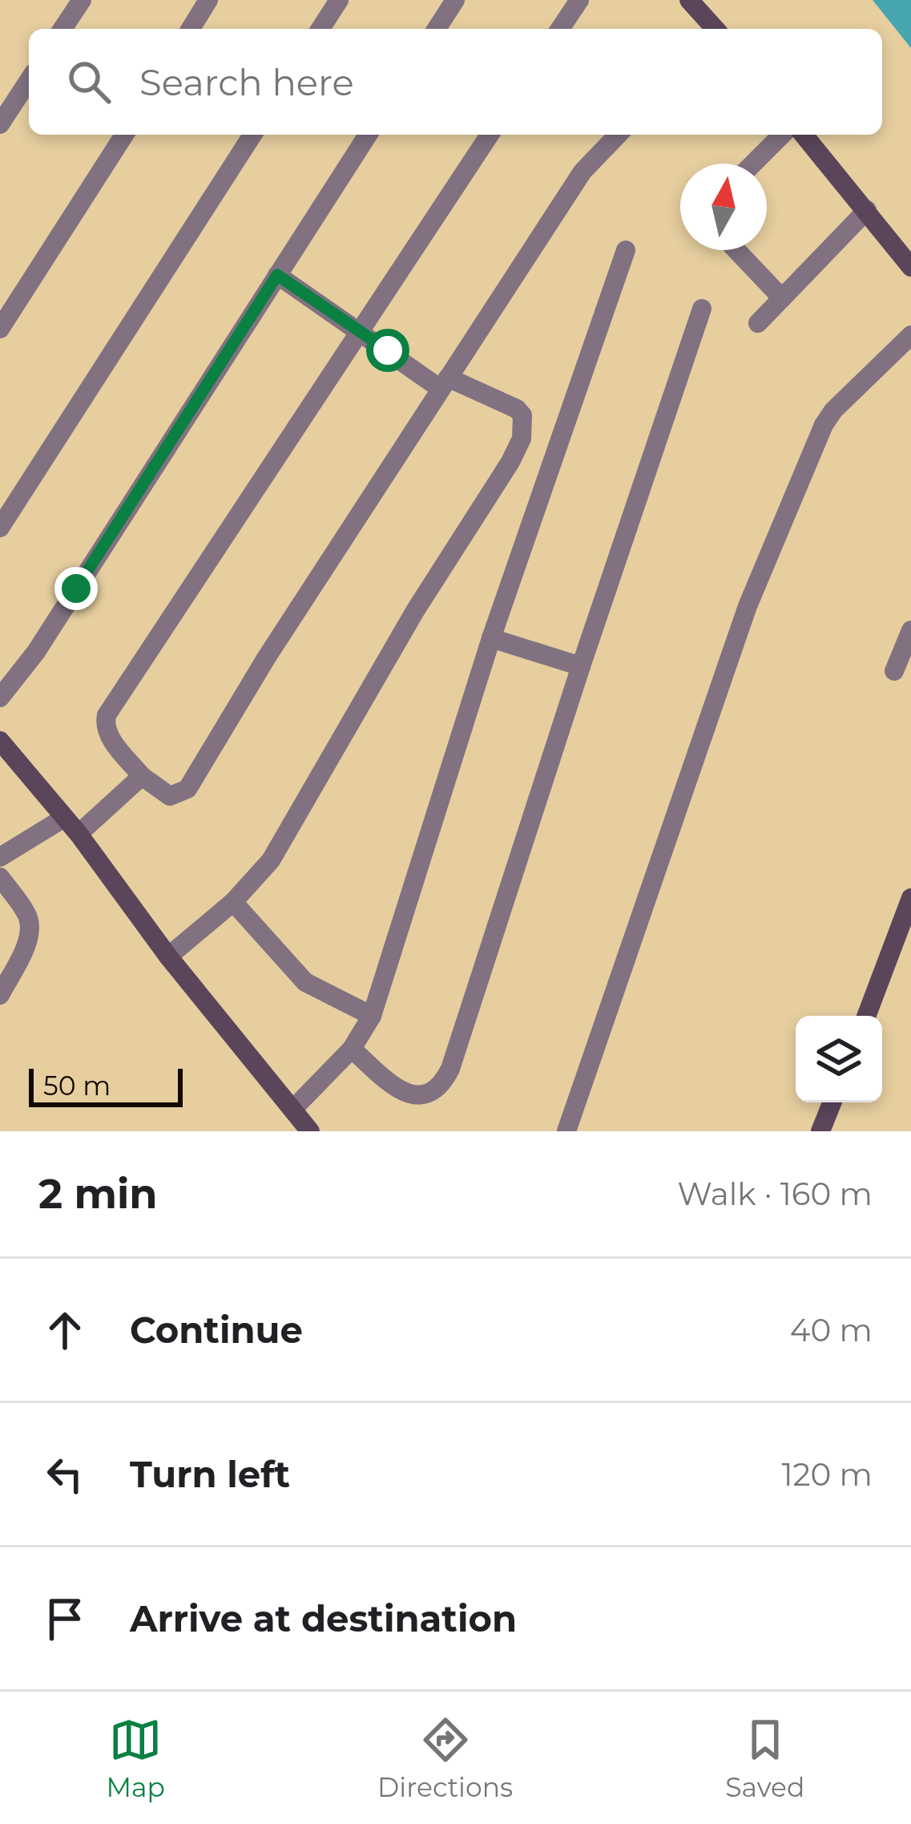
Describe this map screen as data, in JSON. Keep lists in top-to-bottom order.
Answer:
{
  "scale_bar": "50 m",
  "north": "top",
  "page": {
    "search": "Search here",
    "scale": "50 m",
    "heading": ["2 min", "Walk · 160 m"],
    "list": [
      ["Continue", "40 m"],
      ["Turn left", "120 m"],
      "Arrive at destination"
    ],
    "nav": ["Map", "Directions", "Saved"]
  }
}
